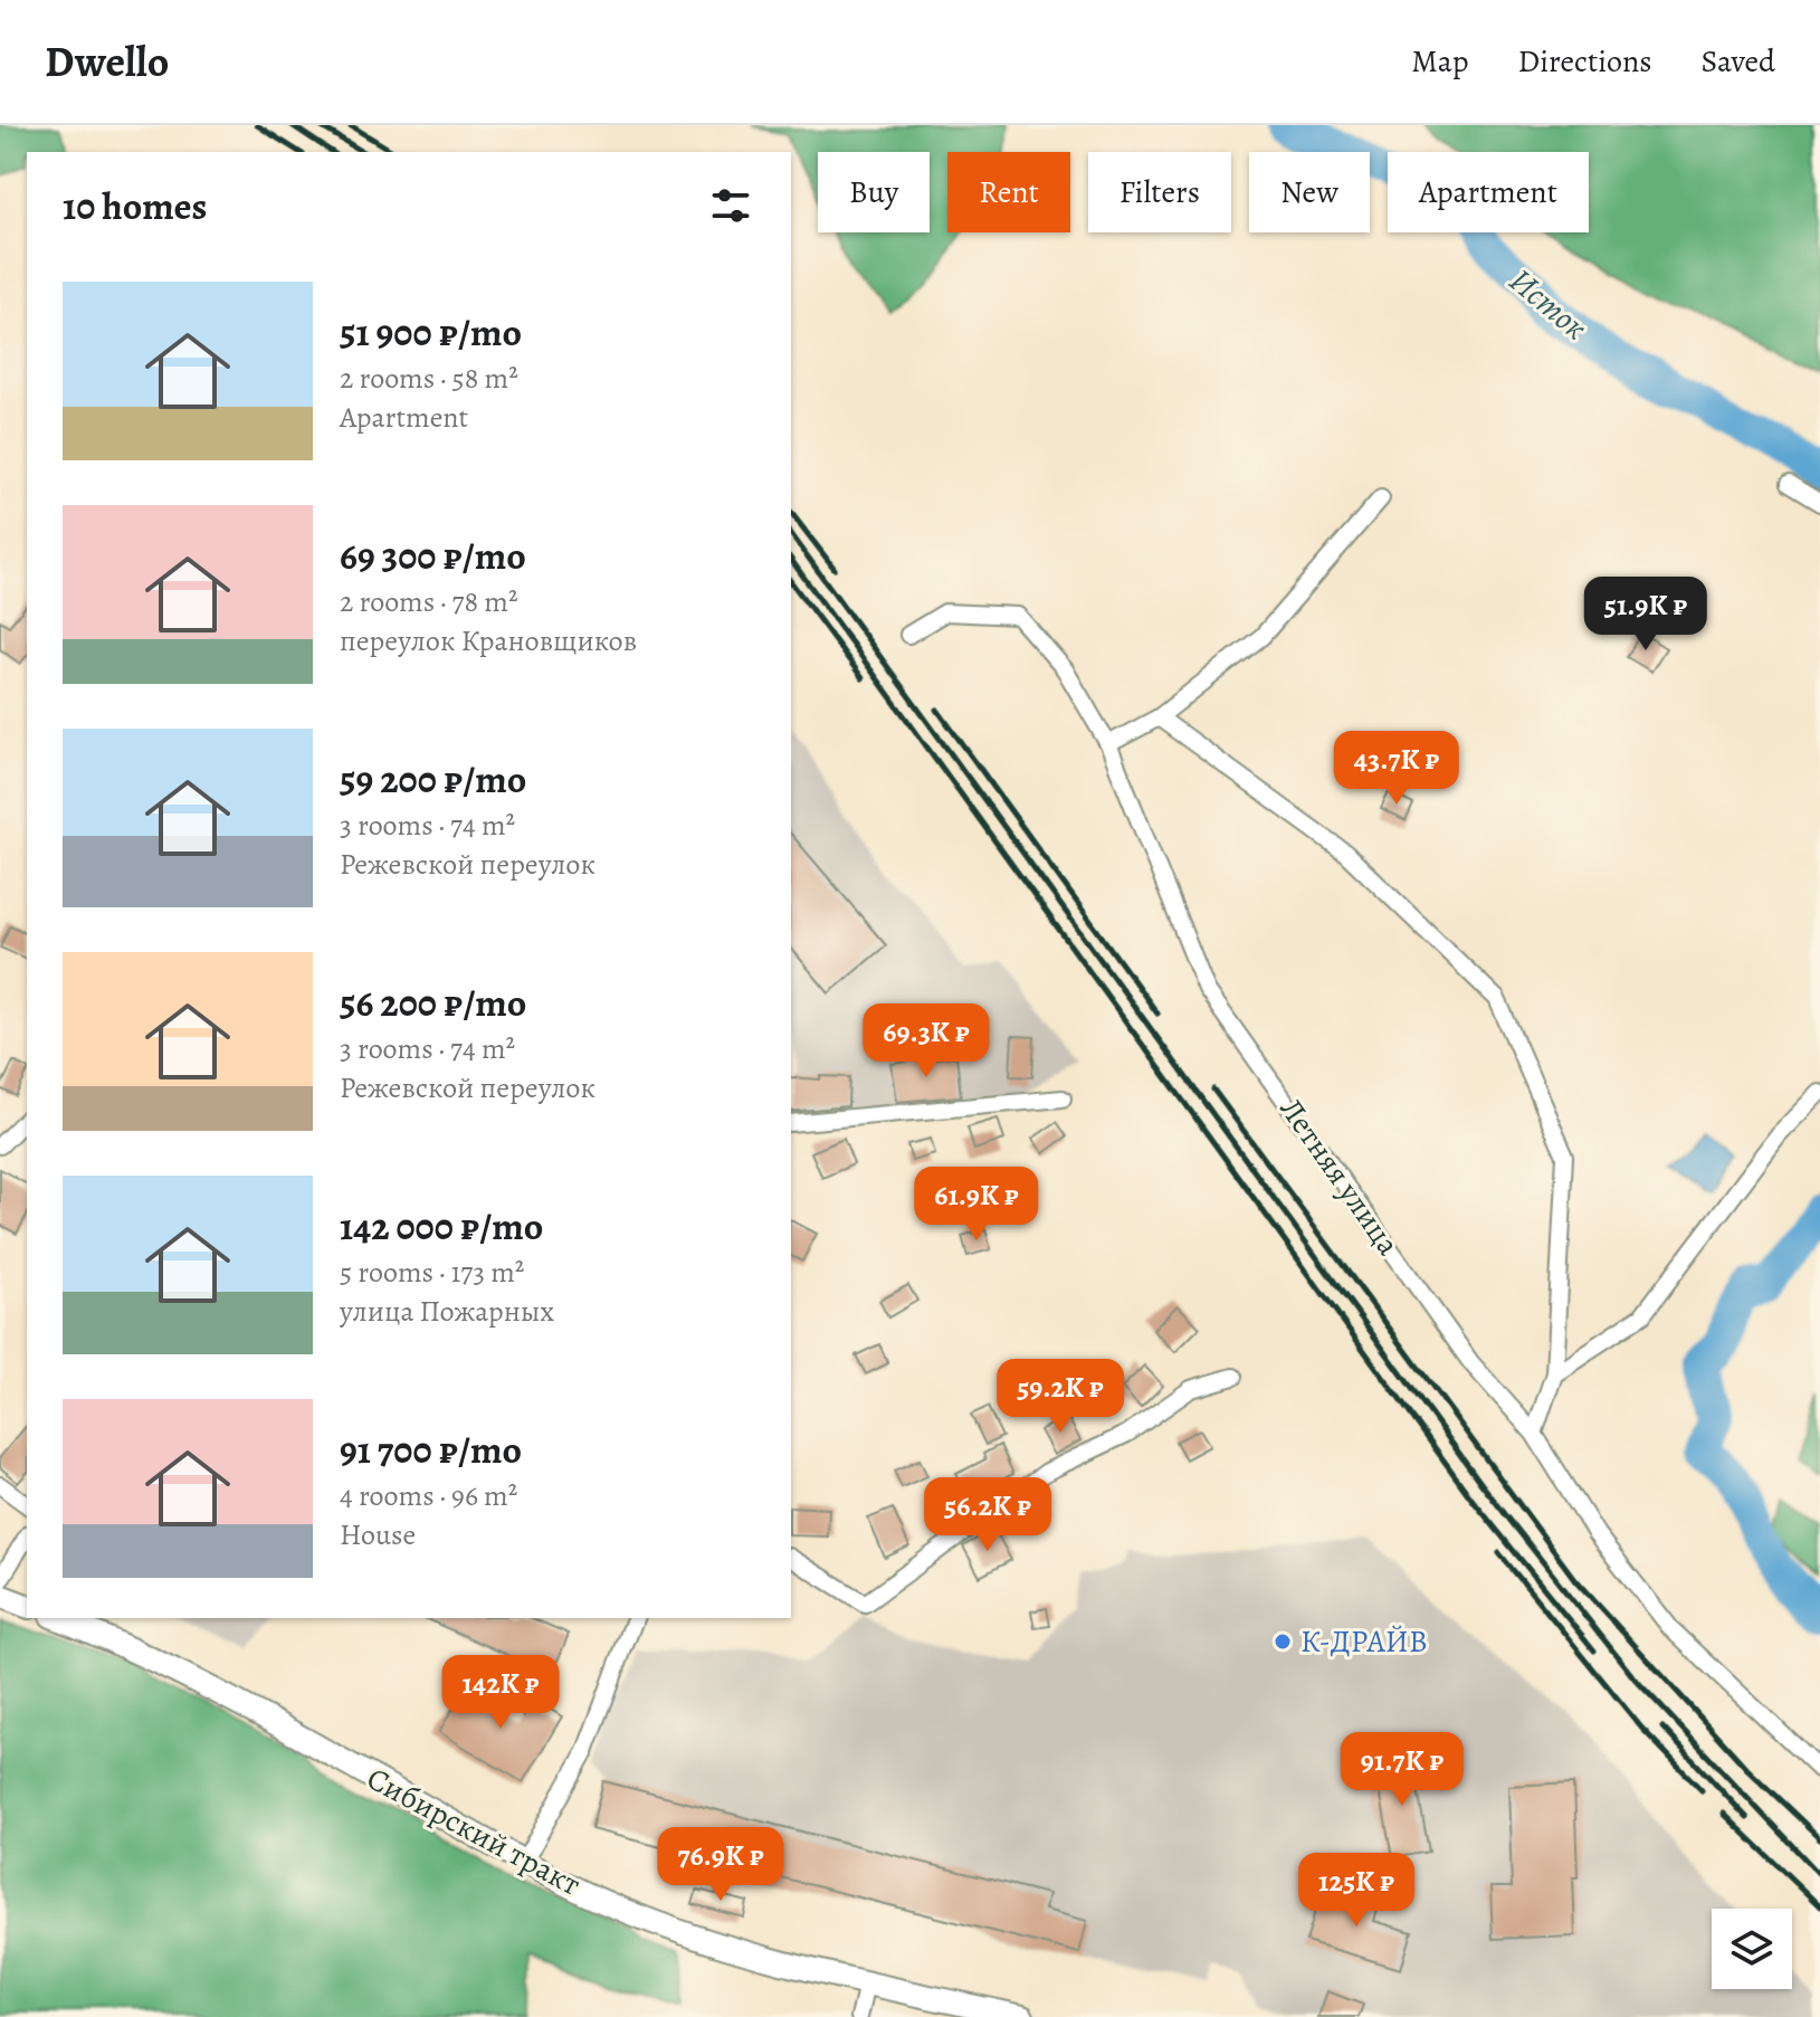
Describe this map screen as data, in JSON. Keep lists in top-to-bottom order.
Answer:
{
  "streets": {
    "main road": ["Сибирский тракт"],
    "street": ["Летняя улица"]
  },
  "water": ["Исток"],
  "places": ["К-ДРАЙВ"],
  "page": {
    "header": "Dwello",
    "nav": ["Map", "Directions", "Saved"],
    "chip": [
      "Buy",
      "Rent",
      "Filters",
      "New",
      "Apartment"
    ],
    "heading": "10 homes",
    "list": [
      {
        "name": "51 900 ₽/mo",
        "note": "2 rooms · 58 m² · Apartment"
      },
      {
        "name": "69 300 ₽/mo",
        "note": "2 rooms · 78 m² · переулок Крановщиков"
      },
      {
        "name": "59 200 ₽/mo",
        "note": "3 rooms · 74 m² · Режевской переулок"
      },
      {
        "name": "56 200 ₽/mo",
        "note": "3 rooms · 74 m² · Режевской переулок"
      },
      {
        "name": "142 000 ₽/mo",
        "note": "5 rooms · 173 m² · улица Пожарных"
      },
      {
        "name": "91 700 ₽/mo",
        "note": "4 rooms · 96 m² · House"
      }
    ],
    "price": [
      "51.9K ₽",
      "43.7K ₽",
      "69.3K ₽",
      "61.9K ₽",
      "59.2K ₽",
      "56.2K ₽",
      "142K ₽",
      "91.7K ₽",
      "76.9K ₽",
      "125K ₽"
    ]
  }
}
